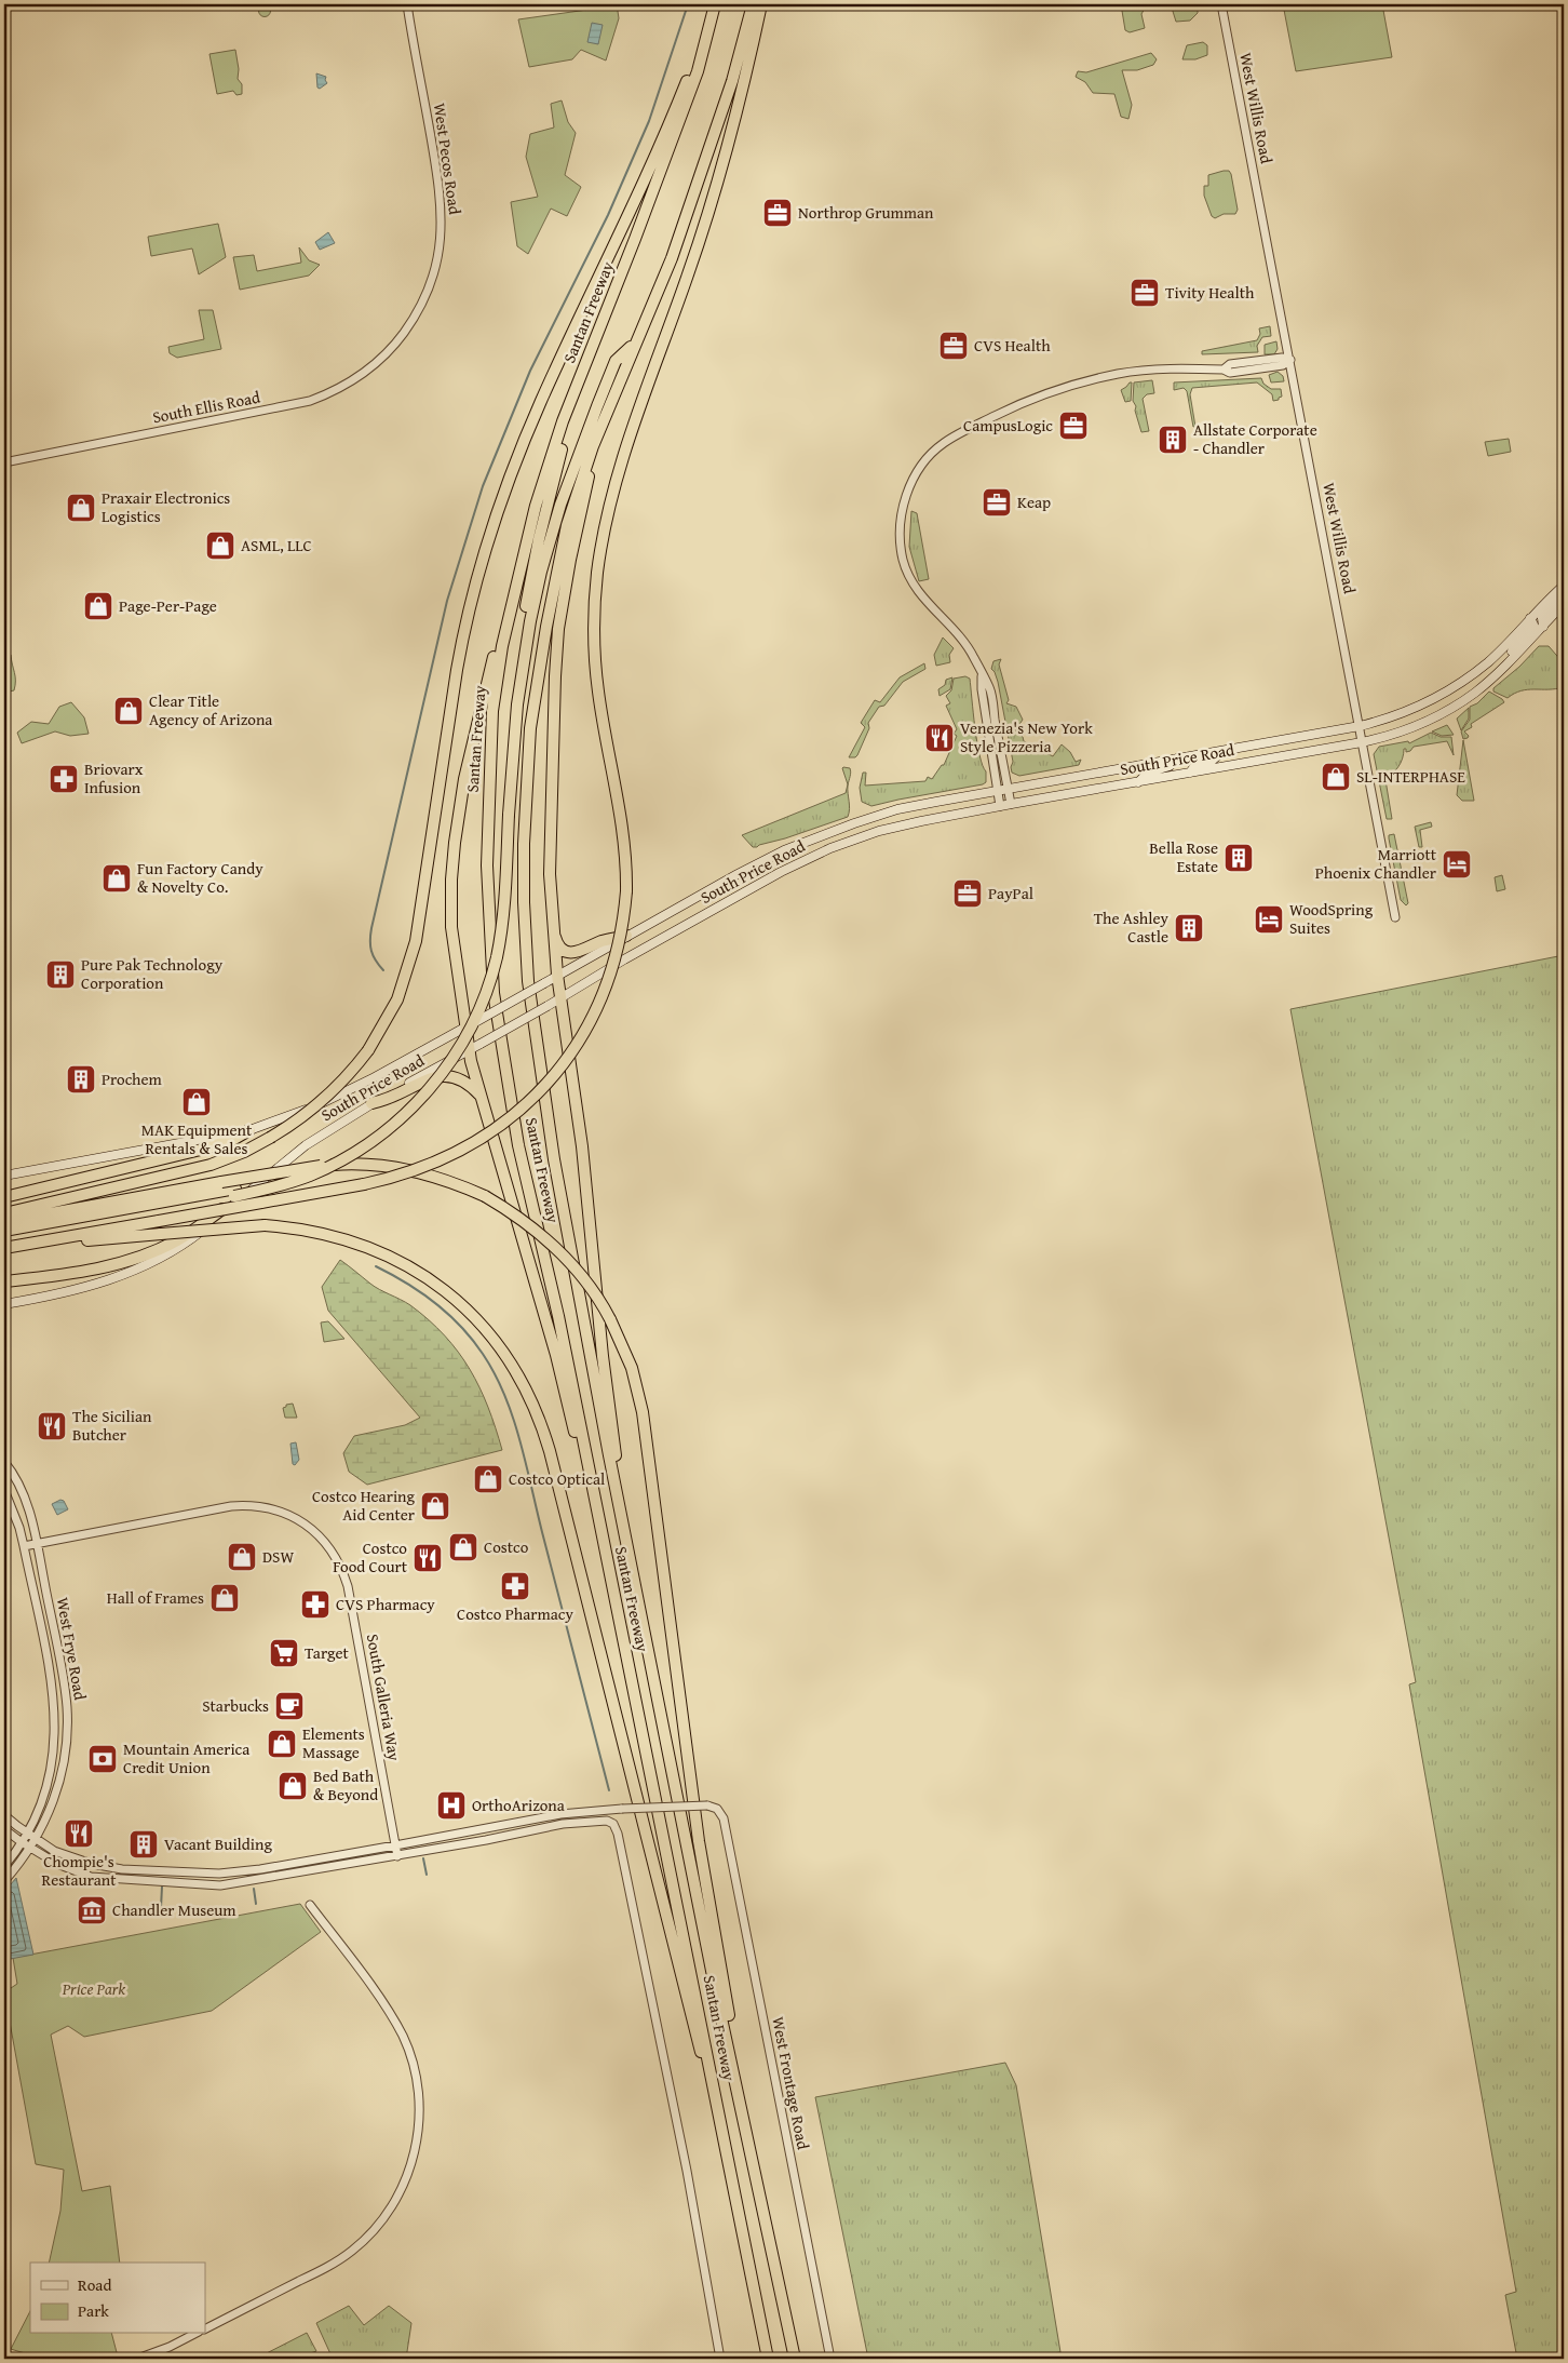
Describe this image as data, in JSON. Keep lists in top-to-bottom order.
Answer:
{
  "streets": {
    "highway": ["Santan Freeway"],
    "main road": ["South Price Road"],
    "street": [
      "West Willis Road",
      "West Pecos Road",
      "South Ellis Road",
      "West Frye Road",
      "South Galleria Way",
      "West Frontage Road"
    ]
  },
  "crossings": [
    ["West Willis Road", "South Price Road"],
    ["West Pecos Road", "South Ellis Road"],
    ["West Frye Road", "South Galleria Way"]
  ],
  "parks": ["Price Park"],
  "places": {
    "office": [
      "Northrop Grumman",
      "Tivity Health",
      "CVS Health",
      "CampusLogic",
      "Keap",
      "PayPal"
    ],
    "building": [
      "Allstate Corporate - Chandler",
      "Bella Rose Estate",
      "The Ashley Castle",
      "Pure Pak Technology Corporation",
      "Prochem",
      "Vacant Building"
    ],
    "shop": [
      "Praxair Electronics Logistics",
      "ASML, LLC",
      "Page-Per-Page",
      "Clear Title Agency of Arizona",
      "SL-INTERPHASE",
      "Fun Factory Candy & Novelty Co.",
      "MAK Equipment Rentals & Sales",
      "Costco Optical",
      "Costco Hearing Aid Center",
      "Costco",
      "DSW",
      "Hall of Frames",
      "Elements Massage",
      "Bed Bath & Beyond"
    ],
    "restaurant": [
      "Venezia's New York Style Pizzeria",
      "The Sicilian Butcher",
      "Costco Food Court",
      "Chompie's Restaurant"
    ],
    "pharmacy": ["Briovarx Infusion", "Costco Pharmacy", "CVS Pharmacy"],
    "hotel": ["Marriott Phoenix Chandler", "WoodSpring Suites"],
    "supermarket": ["Target"],
    "cafe": ["Starbucks"],
    "bank": ["Mountain America Credit Union"],
    "hospital": ["OrthoArizona"],
    "museum": ["Chandler Museum"]
  },
  "legend": ["Road", "Park"]
}
